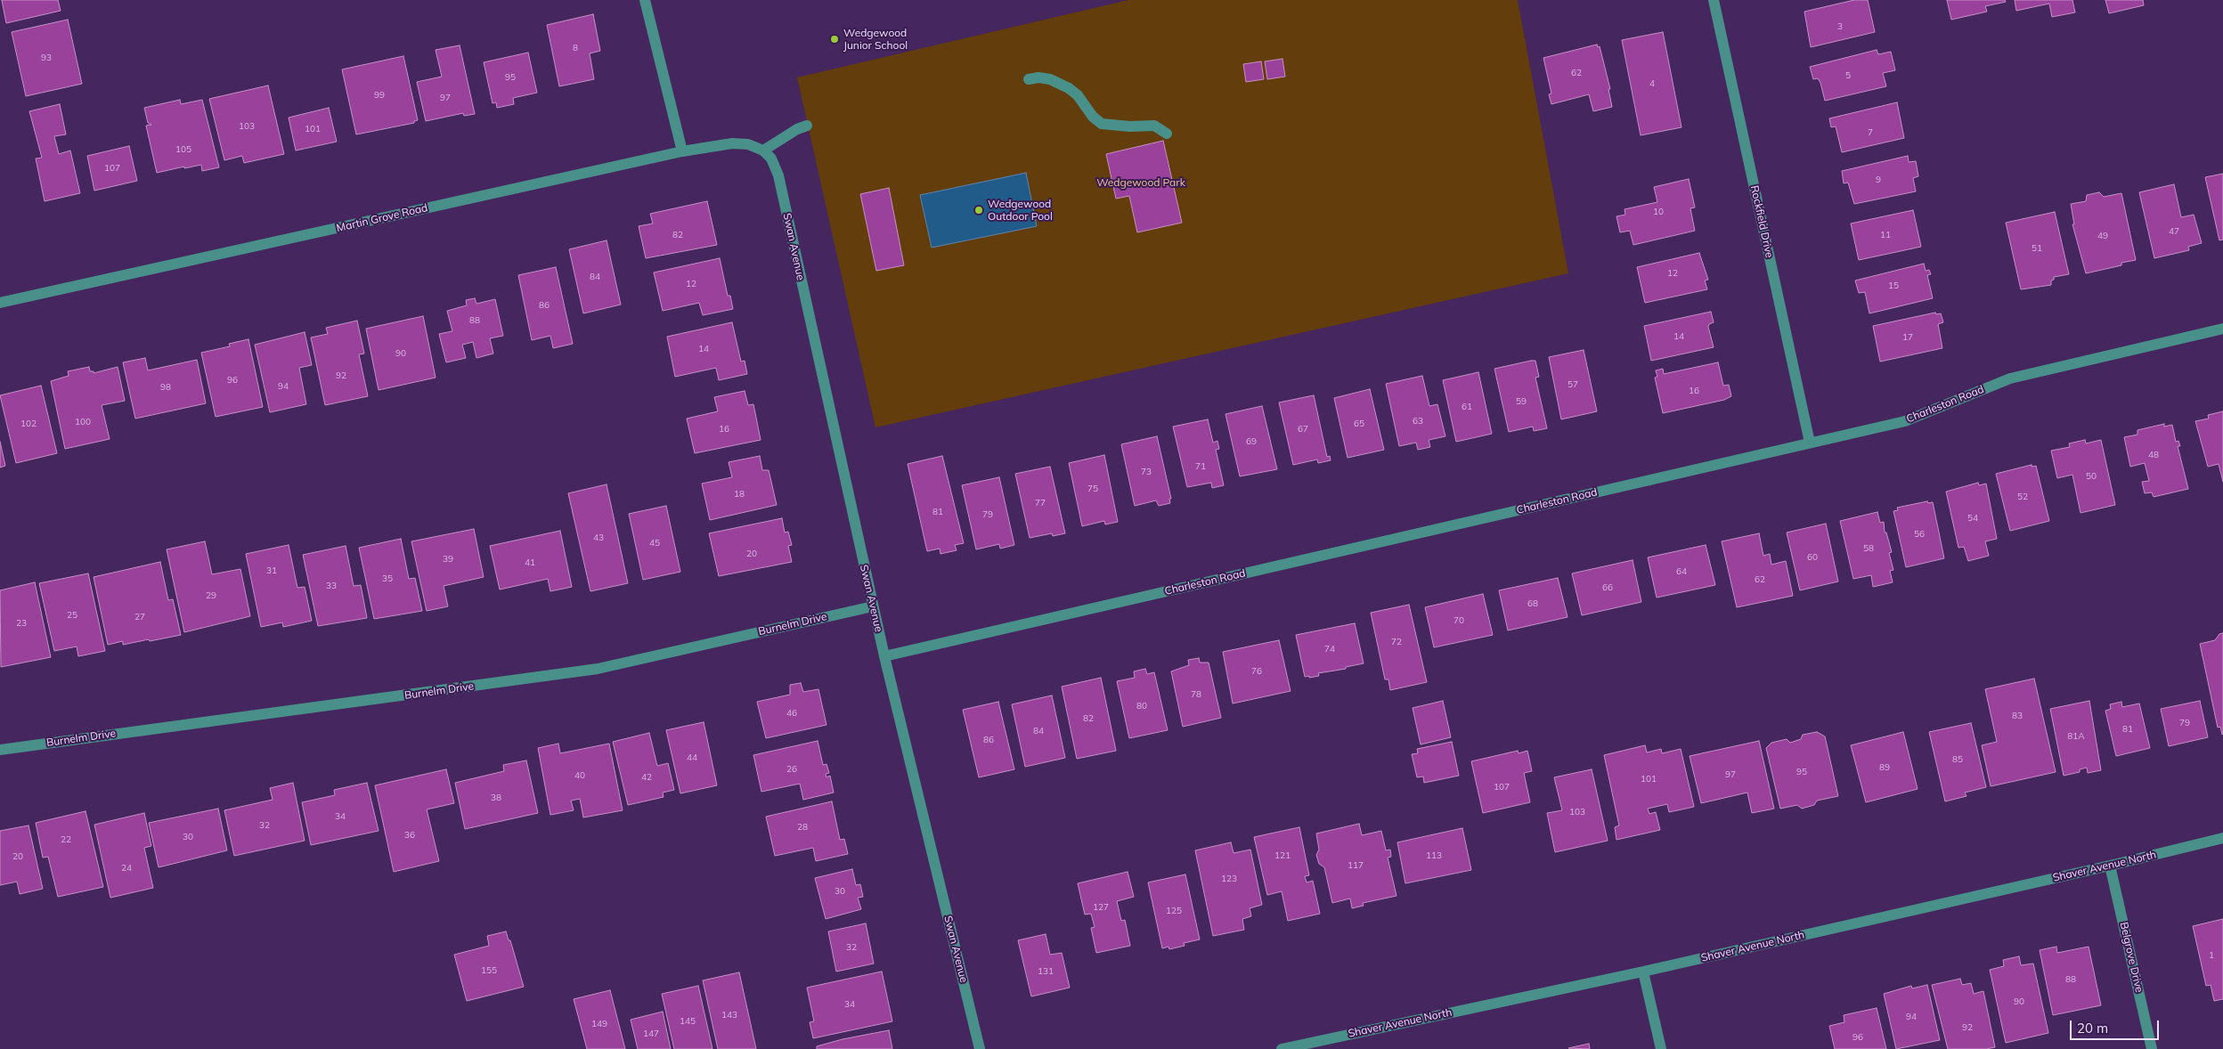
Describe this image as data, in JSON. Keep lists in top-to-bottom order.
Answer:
{
  "streets": {
    "street": [
      "Martin Grove Road",
      "Rockfield Drive",
      "Swan Avenue",
      "Charleston Road",
      "Burnelm Drive",
      "Shaver Avenue North",
      "Belgrove Drive"
    ]
  },
  "crossings": [
    ["Martin Grove Road", "Swan Avenue"],
    ["Rockfield Drive", "Charleston Road"],
    ["Swan Avenue", "Charleston Road"],
    ["Swan Avenue", "Burnelm Drive"],
    ["Shaver Avenue North", "Belgrove Drive"]
  ],
  "parks": ["Wedgewood Park"],
  "places": ["Wedgewood Junior School", "Wedgewood Outdoor Pool"],
  "house_numbers": [
    "3",
    "8",
    "93",
    "62",
    "5",
    "95",
    "4",
    "99",
    "97",
    "103",
    "101",
    "7",
    "105",
    "107",
    "9",
    "10",
    "47",
    "82",
    "11",
    "49",
    "51",
    "12",
    "84",
    "12",
    "15",
    "86",
    "88",
    "14",
    "17",
    "14",
    "90",
    "92",
    "96",
    "57",
    "94",
    "98",
    "16",
    "59",
    "61",
    "63",
    "100",
    "102",
    "65",
    "16",
    "67",
    "69",
    "48",
    "71",
    "73",
    "50",
    "75",
    "18",
    "52",
    "77",
    "81",
    "79",
    "54",
    "56",
    "43",
    "45",
    "58",
    "20",
    "60",
    "39",
    "41",
    "31",
    "64",
    "35",
    "62",
    "33",
    "66",
    "29",
    "68",
    "25",
    "27",
    "70",
    "23",
    "72",
    "74",
    "76",
    "78",
    "80",
    "46",
    "83",
    "82",
    "79",
    "81",
    "84",
    "81A",
    "86",
    "44",
    "85",
    "89",
    "26",
    "95",
    "97",
    "40",
    "42",
    "101",
    "107",
    "38",
    "103",
    "34",
    "32",
    "28",
    "36",
    "30",
    "22",
    "121",
    "113",
    "20",
    "117",
    "24",
    "123",
    "30",
    "127",
    "125",
    "32",
    "1",
    "155",
    "131",
    "88",
    "90",
    "34",
    "143",
    "94",
    "145",
    "149",
    "92",
    "147",
    "96"
  ],
  "scale_bar": "20 m"
}
